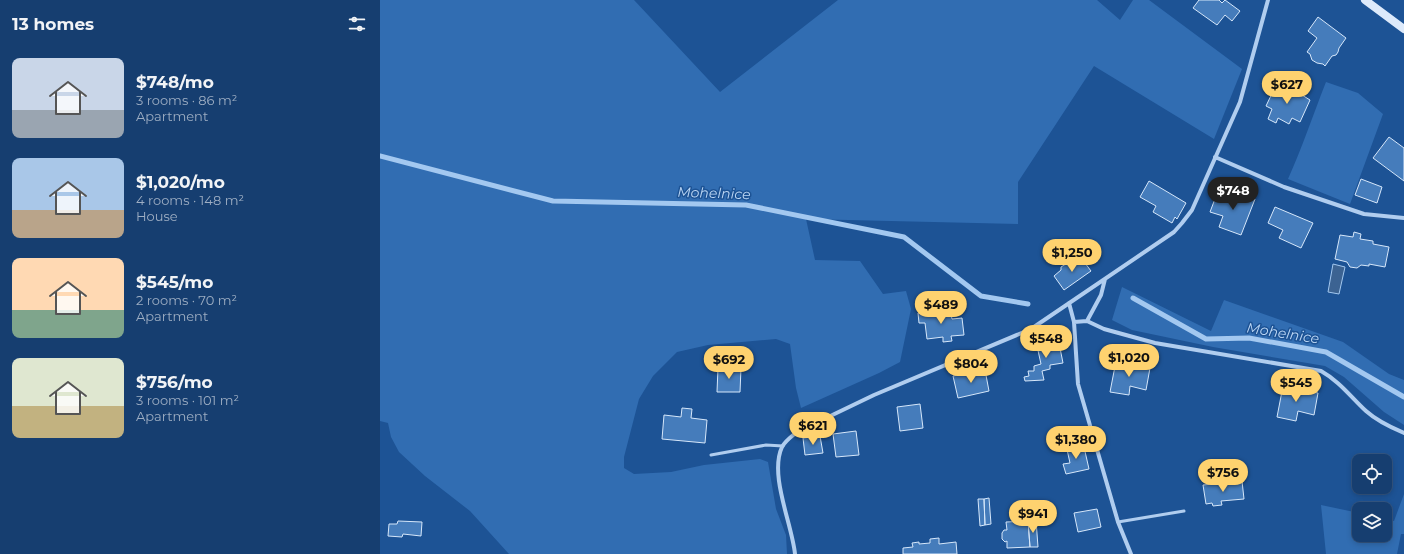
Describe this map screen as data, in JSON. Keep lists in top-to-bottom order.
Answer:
{
  "water": ["Mohelnice"],
  "page": {
    "heading": "13 homes",
    "list": [
      {
        "name": "$748/mo",
        "note": "3 rooms · 86 m² · Apartment"
      },
      {
        "name": "$1,020/mo",
        "note": "4 rooms · 148 m² · House"
      },
      {
        "name": "$545/mo",
        "note": "2 rooms · 70 m² · Apartment"
      },
      {
        "name": "$756/mo",
        "note": "3 rooms · 101 m² · Apartment"
      }
    ],
    "price": [
      "$627",
      "$748",
      "$1,250",
      "$489",
      "$548",
      "$1,020",
      "$692",
      "$804",
      "$545",
      "$621",
      "$1,380",
      "$756",
      "$941"
    ]
  }
}
